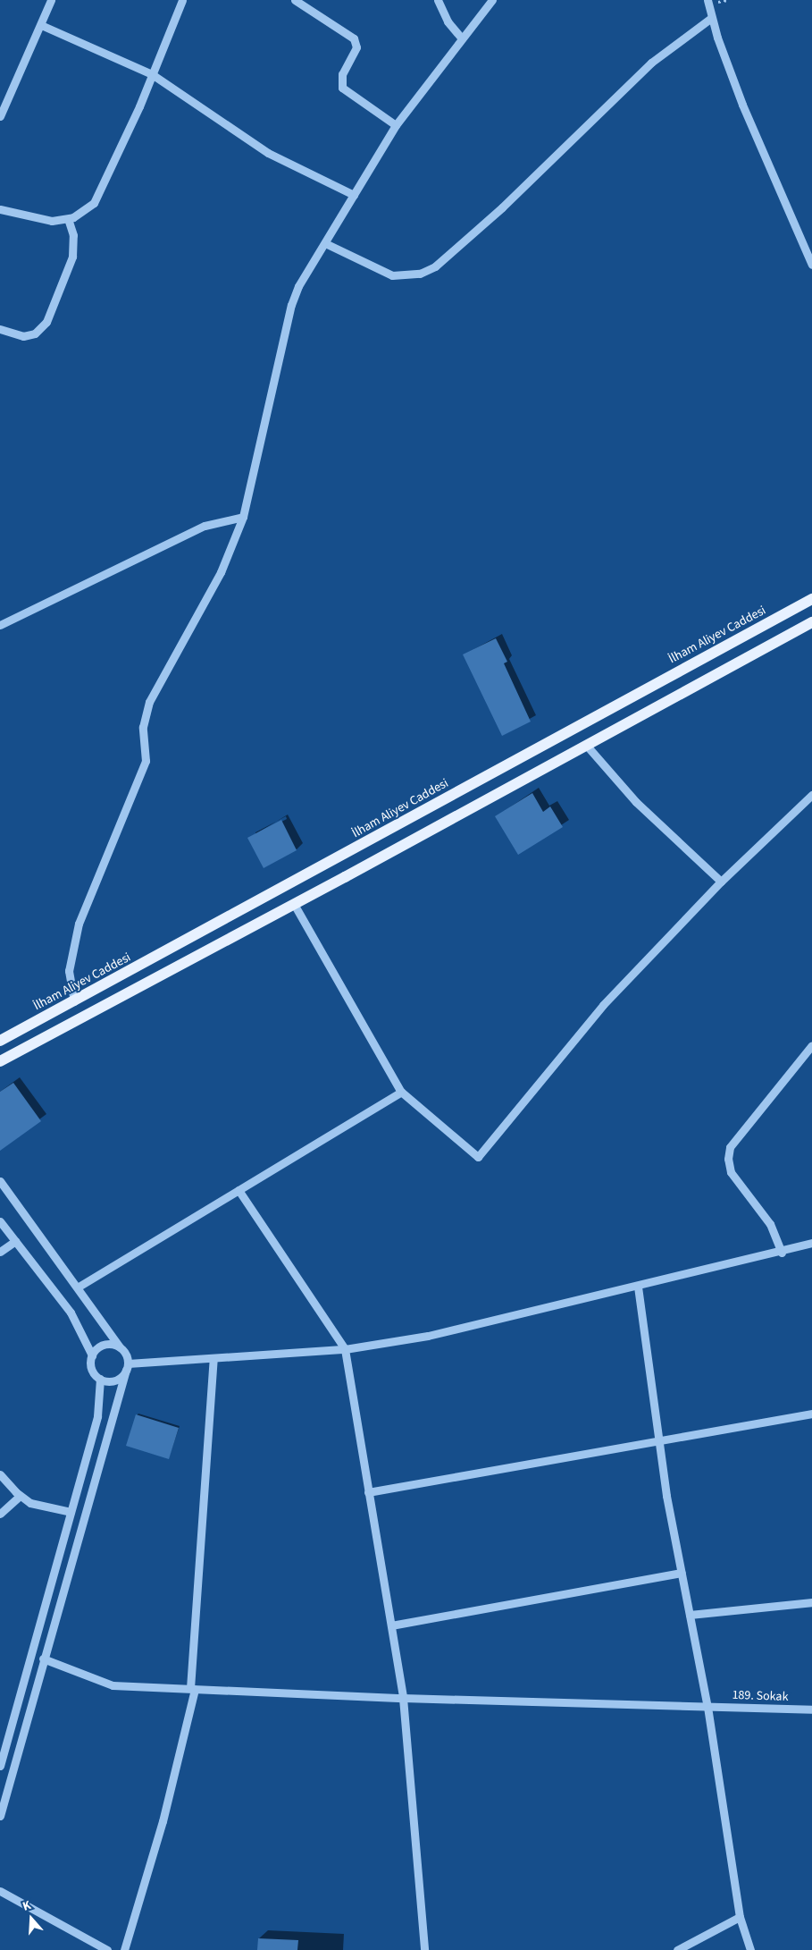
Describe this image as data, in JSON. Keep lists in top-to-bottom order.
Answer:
{
  "streets": {
    "main road": ["İlham Aliyev Caddesi"],
    "street": ["189. Sokak"]
  },
  "north": "top"
}
